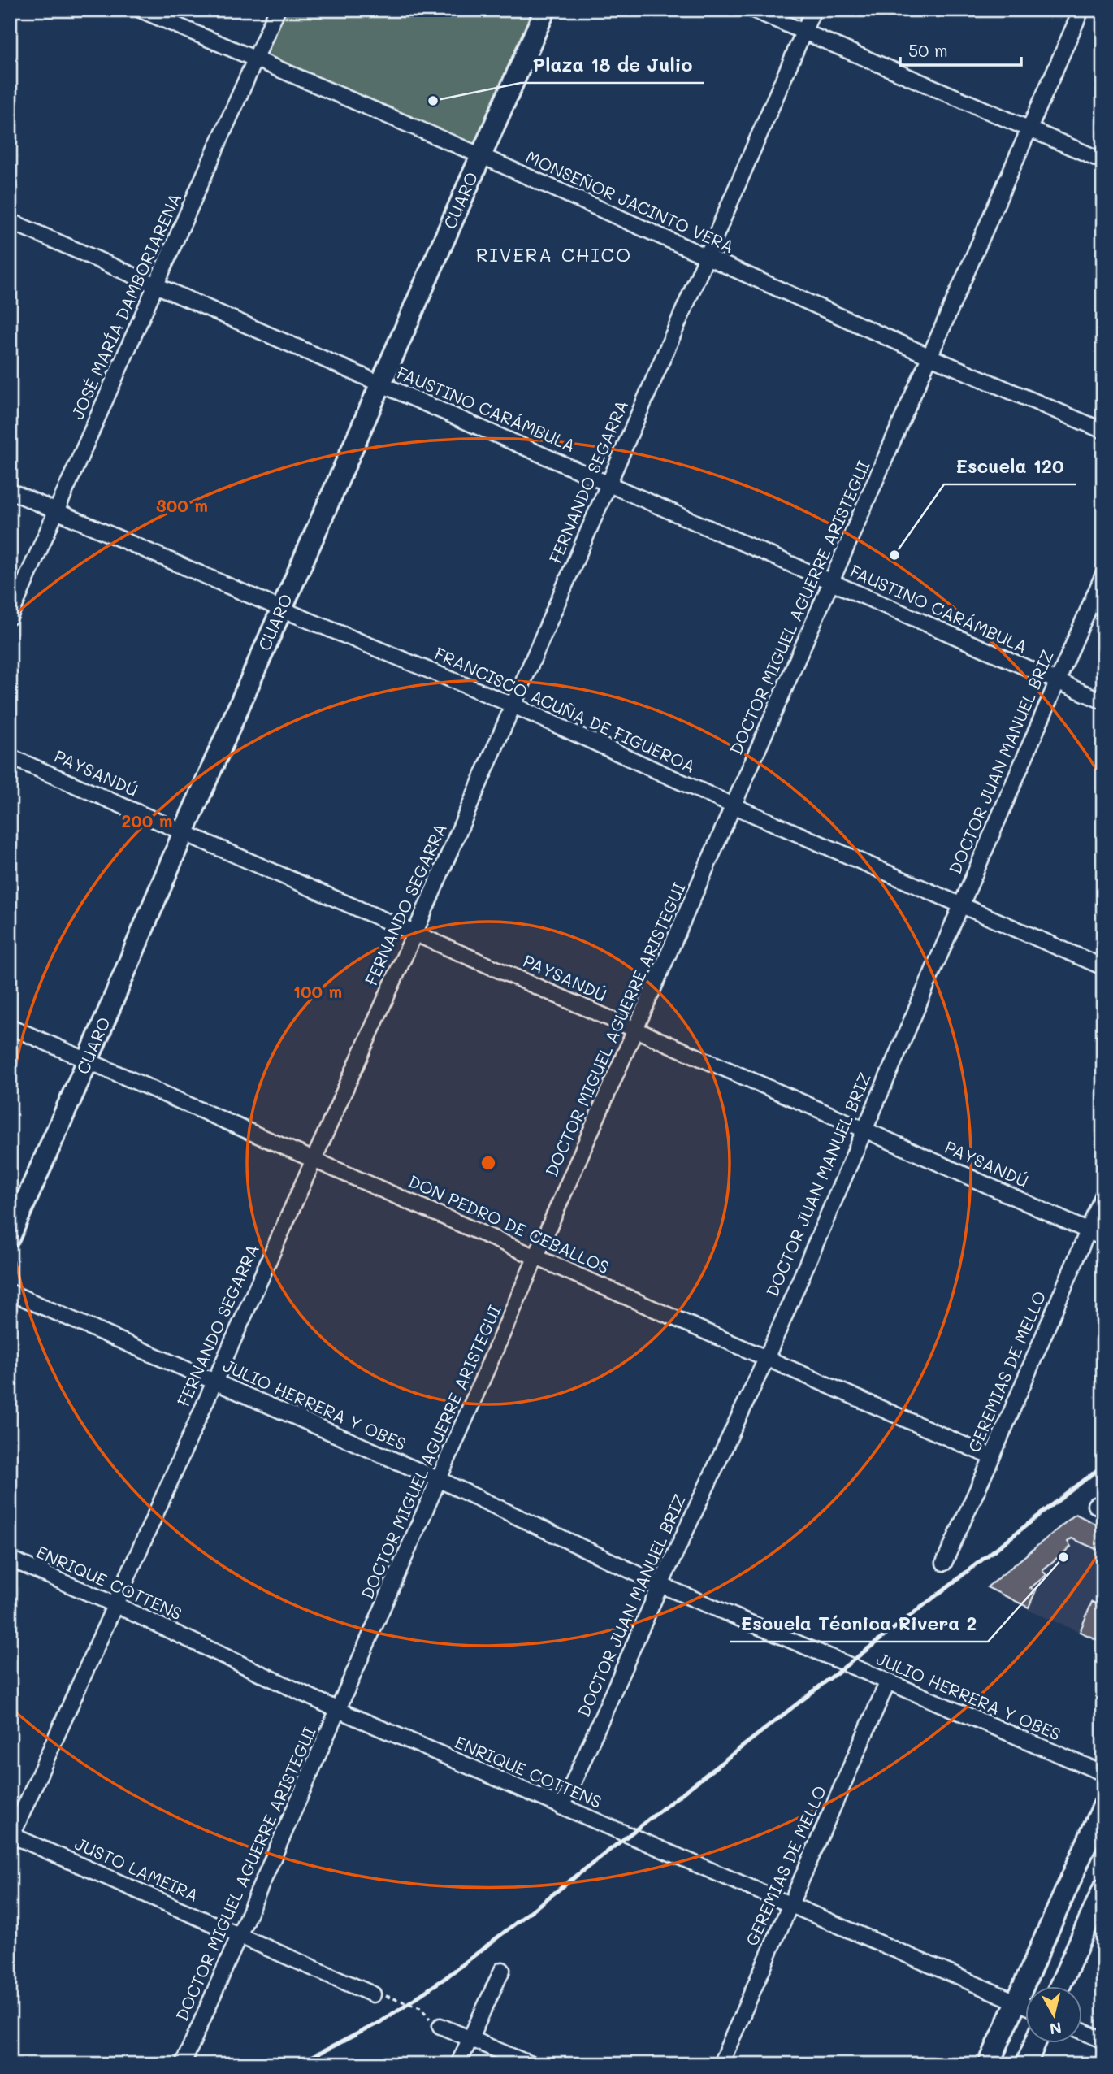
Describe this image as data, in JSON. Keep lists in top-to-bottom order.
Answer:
{
  "streets": {
    "street": [
      "CUARO",
      "MONSEÑOR JACINTO VERA",
      "JOSÉ MARÍA DAMBORIARENA",
      "FAUSTINO CARÁMBULA",
      "FERNANDO SEGARRA",
      "DOCTOR MIGUEL AGUERRE ARISTEGUI",
      "FRANCISCO ACUÑA DE FIGUEROA",
      "DOCTOR JUAN MANUEL BRIZ",
      "PAYSANDÚ",
      "DON PEDRO DE CEBALLOS",
      "GEREMIAS DE MELLO",
      "JULIO HERRERA Y OBES",
      "ENRIQUE COTTENS",
      "JUSTO LAMEIRA"
    ]
  },
  "crossings": [
    ["CUARO", "MONSEÑOR JACINTO VERA"],
    ["CUARO", "FAUSTINO CARÁMBULA"],
    ["CUARO", "FRANCISCO ACUÑA DE FIGUEROA"],
    ["CUARO", "PAYSANDÚ"],
    ["CUARO", "DON PEDRO DE CEBALLOS"],
    ["MONSEÑOR JACINTO VERA", "JOSÉ MARÍA DAMBORIARENA"],
    ["MONSEÑOR JACINTO VERA", "FERNANDO SEGARRA"],
    ["MONSEÑOR JACINTO VERA", "DOCTOR MIGUEL AGUERRE ARISTEGUI"],
    ["JOSÉ MARÍA DAMBORIARENA", "FAUSTINO CARÁMBULA"],
    ["JOSÉ MARÍA DAMBORIARENA", "FRANCISCO ACUÑA DE FIGUEROA"],
    ["FAUSTINO CARÁMBULA", "FERNANDO SEGARRA"],
    ["FAUSTINO CARÁMBULA", "DOCTOR MIGUEL AGUERRE ARISTEGUI"],
    ["FAUSTINO CARÁMBULA", "DOCTOR JUAN MANUEL BRIZ"],
    ["FERNANDO SEGARRA", "FRANCISCO ACUÑA DE FIGUEROA"],
    ["FERNANDO SEGARRA", "PAYSANDÚ"],
    ["FERNANDO SEGARRA", "DON PEDRO DE CEBALLOS"],
    ["FERNANDO SEGARRA", "JULIO HERRERA Y OBES"],
    ["FERNANDO SEGARRA", "ENRIQUE COTTENS"],
    ["FERNANDO SEGARRA", "JUSTO LAMEIRA"],
    ["DOCTOR MIGUEL AGUERRE ARISTEGUI", "FRANCISCO ACUÑA DE FIGUEROA"],
    ["DOCTOR MIGUEL AGUERRE ARISTEGUI", "PAYSANDÚ"],
    ["DOCTOR MIGUEL AGUERRE ARISTEGUI", "DON PEDRO DE CEBALLOS"],
    ["DOCTOR MIGUEL AGUERRE ARISTEGUI", "JULIO HERRERA Y OBES"],
    ["DOCTOR MIGUEL AGUERRE ARISTEGUI", "ENRIQUE COTTENS"],
    ["DOCTOR MIGUEL AGUERRE ARISTEGUI", "JUSTO LAMEIRA"],
    ["FRANCISCO ACUÑA DE FIGUEROA", "DOCTOR JUAN MANUEL BRIZ"],
    ["DOCTOR JUAN MANUEL BRIZ", "PAYSANDÚ"],
    ["DOCTOR JUAN MANUEL BRIZ", "DON PEDRO DE CEBALLOS"],
    ["DOCTOR JUAN MANUEL BRIZ", "JULIO HERRERA Y OBES"],
    ["DOCTOR JUAN MANUEL BRIZ", "ENRIQUE COTTENS"],
    ["PAYSANDÚ", "GEREMIAS DE MELLO"],
    ["DON PEDRO DE CEBALLOS", "GEREMIAS DE MELLO"],
    ["GEREMIAS DE MELLO", "JULIO HERRERA Y OBES"],
    ["GEREMIAS DE MELLO", "ENRIQUE COTTENS"]
  ],
  "districts": ["RIVERA CHICO"],
  "places": ["Plaza 18 de Julio", "Escuela 120", "Escuela Técnica Rivera 2"],
  "scale_bar": "50 m",
  "north": "bottom",
  "rings": ["300 m", "200 m", "100 m"]
}
